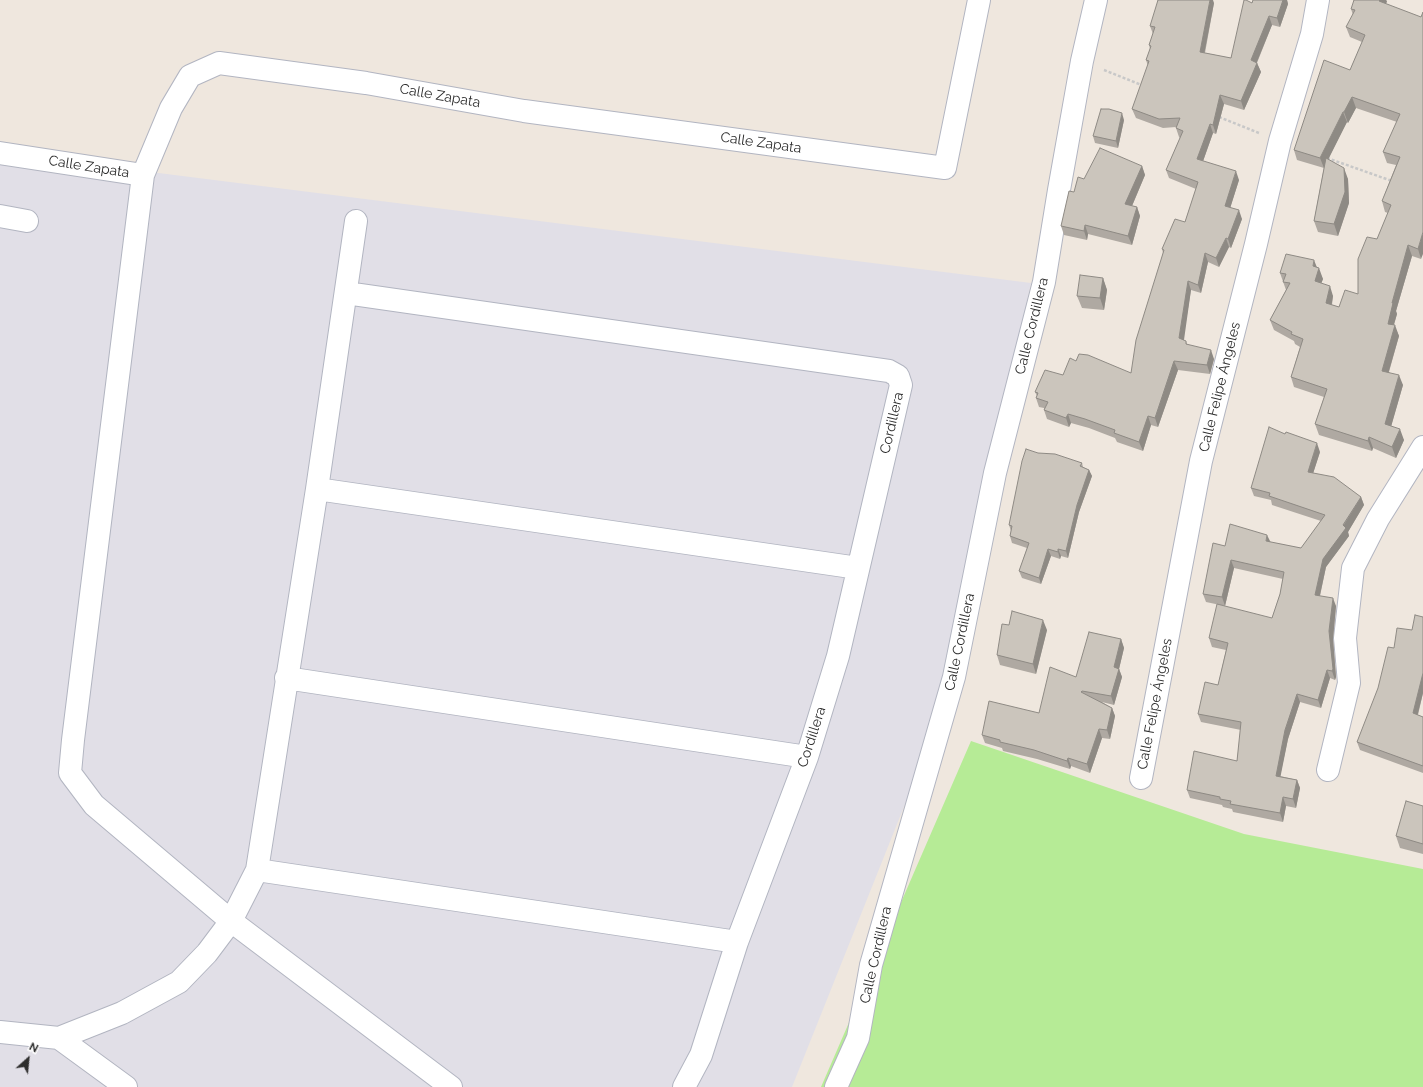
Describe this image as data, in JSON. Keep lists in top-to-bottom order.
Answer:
{
  "streets": {
    "street": [
      "Calle Zapata",
      "Calle Cordillera",
      "Calle Felipe Ángeles",
      "Cordillera"
    ]
  },
  "north": "top right"
}
